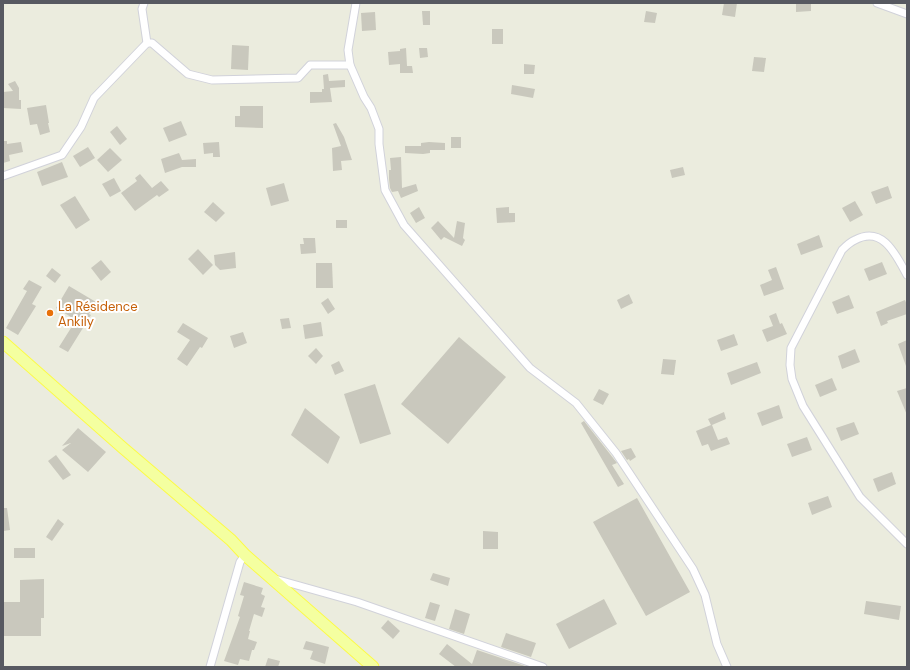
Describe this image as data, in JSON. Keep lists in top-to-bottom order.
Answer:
{
  "places": ["La Résidence Ankily"]
}
